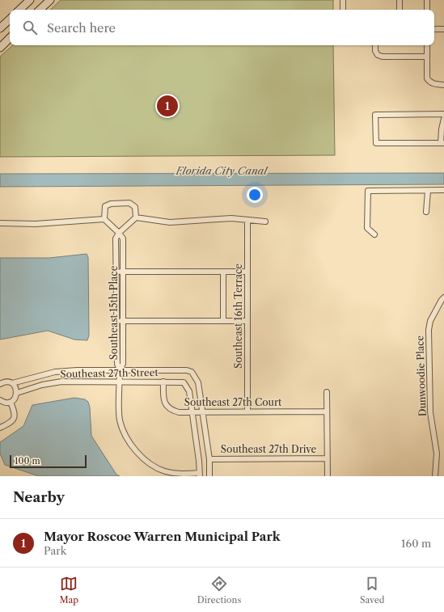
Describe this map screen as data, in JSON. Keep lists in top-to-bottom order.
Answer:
{
  "streets": {
    "street": [
      "Southeast 15th Place",
      "Southeast 16th Terrace",
      "Southeast 27th Street",
      "Dunwoodie Place",
      "Southeast 27th Court",
      "Southeast 27th Drive"
    ]
  },
  "crossings": [
    ["Southeast 15th Place", "Southeast 27th Street"],
    ["Southeast 16th Terrace", "Southeast 27th Court"],
    ["Southeast 27th Street", "Southeast 27th Court"]
  ],
  "water": ["Florida City Canal"],
  "scale_bar": "100 m",
  "page": {
    "search": "Search here",
    "pins": "1",
    "scale": "100 m",
    "heading": "Nearby",
    "list": [
      {
        "mark": "1",
        "name": "Mayor Roscoe Warren Municipal Park",
        "note": "Park",
        "value": "160 m"
      }
    ],
    "nav": ["Map", "Directions", "Saved"]
  }
}
